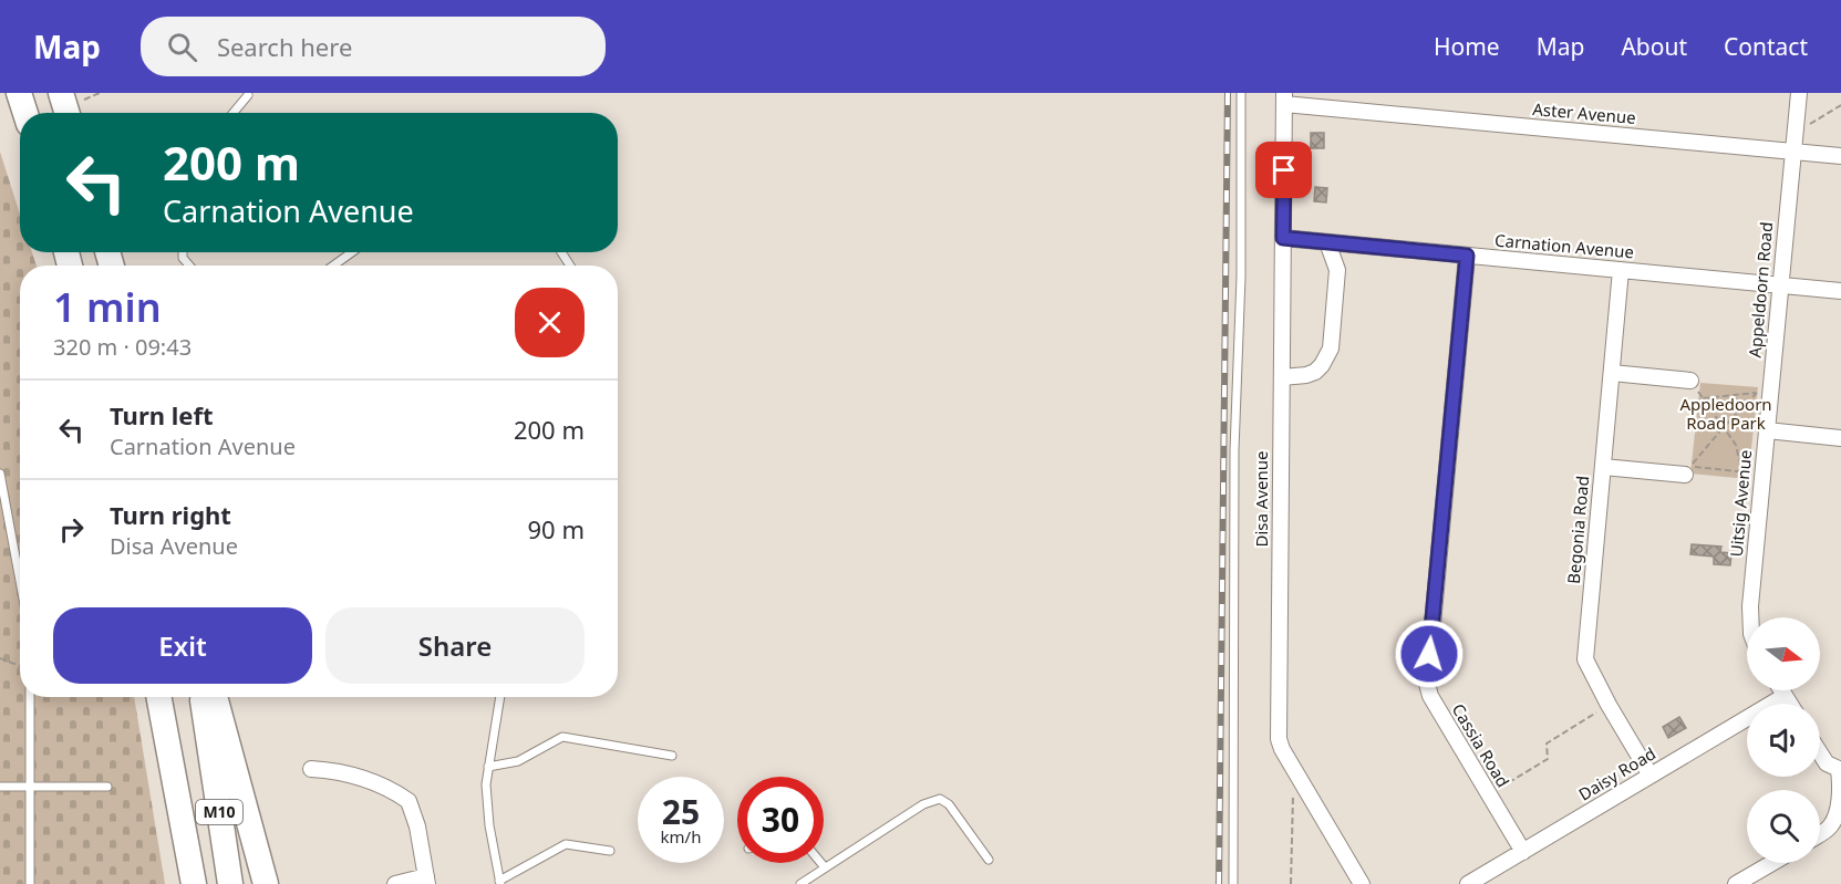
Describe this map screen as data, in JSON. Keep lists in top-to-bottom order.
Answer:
{
  "streets": {
    "main road": ["M10"],
    "street": [
      "Aster Avenue",
      "Carnation Avenue",
      "Appeldoorn Road",
      "Disa Avenue",
      "Uitsig Avenue",
      "Begonia Road",
      "Cassia Road",
      "Daisy Road"
    ]
  },
  "crossings": [
    ["Aster Avenue", "Appeldoorn Road"],
    ["Aster Avenue", "Disa Avenue"],
    ["Carnation Avenue", "Appeldoorn Road"],
    ["Carnation Avenue", "Disa Avenue"],
    ["Carnation Avenue", "Begonia Road"],
    ["Carnation Avenue", "Cassia Road"],
    ["Appeldoorn Road", "Uitsig Avenue"],
    ["Begonia Road", "Daisy Road"],
    ["Cassia Road", "Daisy Road"]
  ],
  "parks": ["Appledoorn Road Park"],
  "north": "right",
  "page": {
    "header": "Map",
    "search": "Search here",
    "nav": [
      "Home",
      "Map",
      "About",
      "Contact"
    ],
    "turn": ["200 m", "Carnation Avenue"],
    "heading": ["1 min", "320 m · 09:43"],
    "list": [
      {
        "name": "Turn left",
        "note": "Carnation Avenue",
        "value": "200 m"
      },
      {
        "name": "Turn right",
        "note": "Disa Avenue",
        "value": "90 m"
      }
    ],
    "buttons": ["Exit", "Share"],
    "speed": "25 km/h",
    "limit": "30"
  }
}
